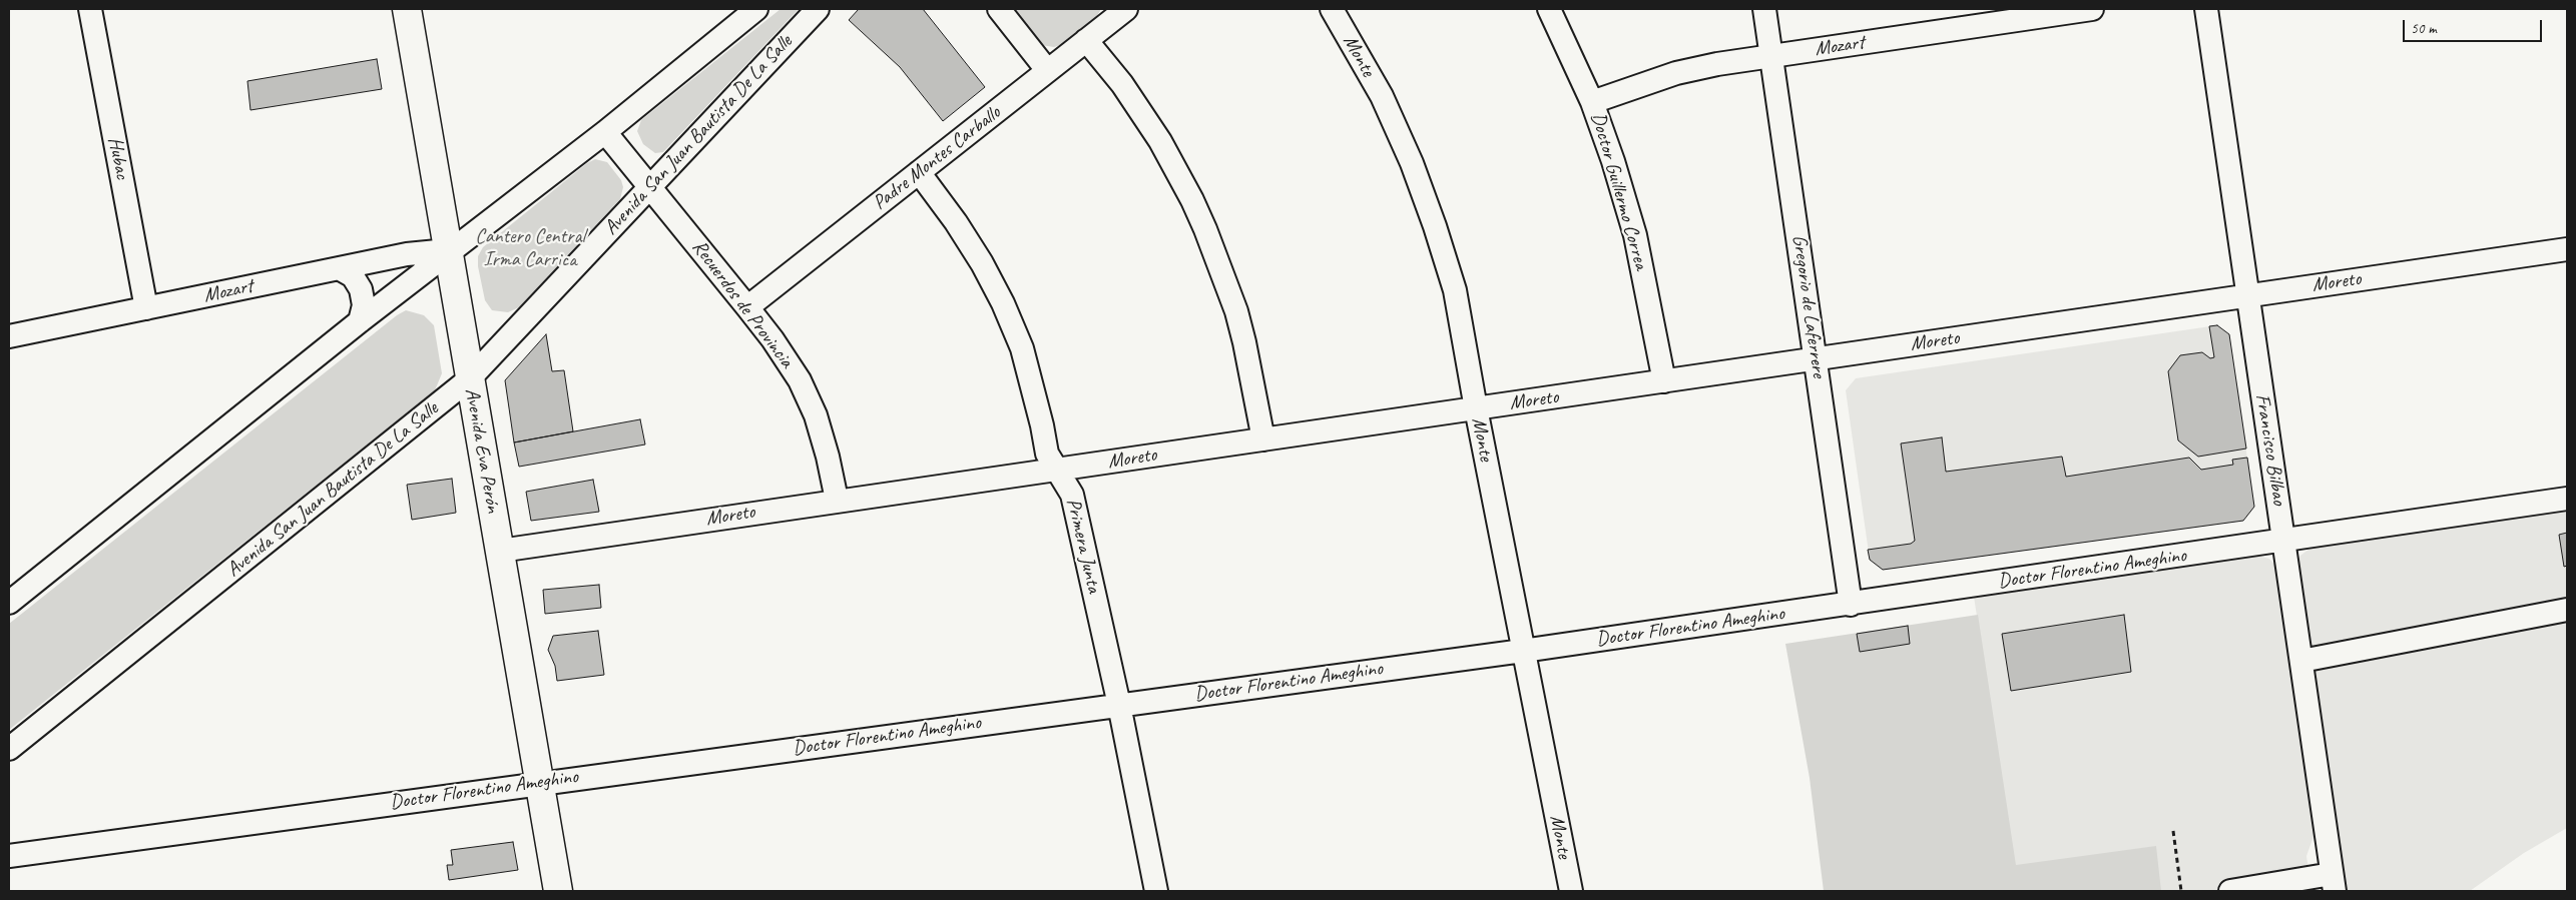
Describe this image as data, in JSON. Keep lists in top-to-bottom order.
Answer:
{
  "streets": {
    "main road": ["Avenida Eva Perón"],
    "street": [
      "Mozart",
      "Monte",
      "Avenida San Juan Bautista De La Salle",
      "Hubac",
      "Padre Montes Carballo",
      "Doctor Guillermo Correa",
      "Moreto",
      "Recuerdos de Provincia",
      "Gregorio de Laferrere",
      "Francisco Bilbao",
      "Primera Junta",
      "Doctor Florentino Ameghino"
    ]
  },
  "crossings": [
    ["Mozart", "Hubac"],
    ["Mozart", "Doctor Guillermo Correa"],
    ["Mozart", "Gregorio de Laferrere"],
    ["Mozart", "Avenida Eva Perón"],
    ["Monte", "Moreto"],
    ["Monte", "Doctor Florentino Ameghino"],
    ["Avenida San Juan Bautista De La Salle", "Recuerdos de Provincia"],
    ["Avenida San Juan Bautista De La Salle", "Avenida Eva Perón"],
    ["Padre Montes Carballo", "Recuerdos de Provincia"],
    ["Padre Montes Carballo", "Primera Junta"],
    ["Doctor Guillermo Correa", "Moreto"],
    ["Moreto", "Recuerdos de Provincia"],
    ["Moreto", "Gregorio de Laferrere"],
    ["Moreto", "Francisco Bilbao"],
    ["Moreto", "Avenida Eva Perón"],
    ["Moreto", "Primera Junta"],
    ["Gregorio de Laferrere", "Doctor Florentino Ameghino"],
    ["Francisco Bilbao", "Doctor Florentino Ameghino"],
    ["Avenida Eva Perón", "Doctor Florentino Ameghino"],
    ["Primera Junta", "Doctor Florentino Ameghino"]
  ],
  "parks": ["Cantero Central Irma Carrica"],
  "scale_bar": "50 m"
}
